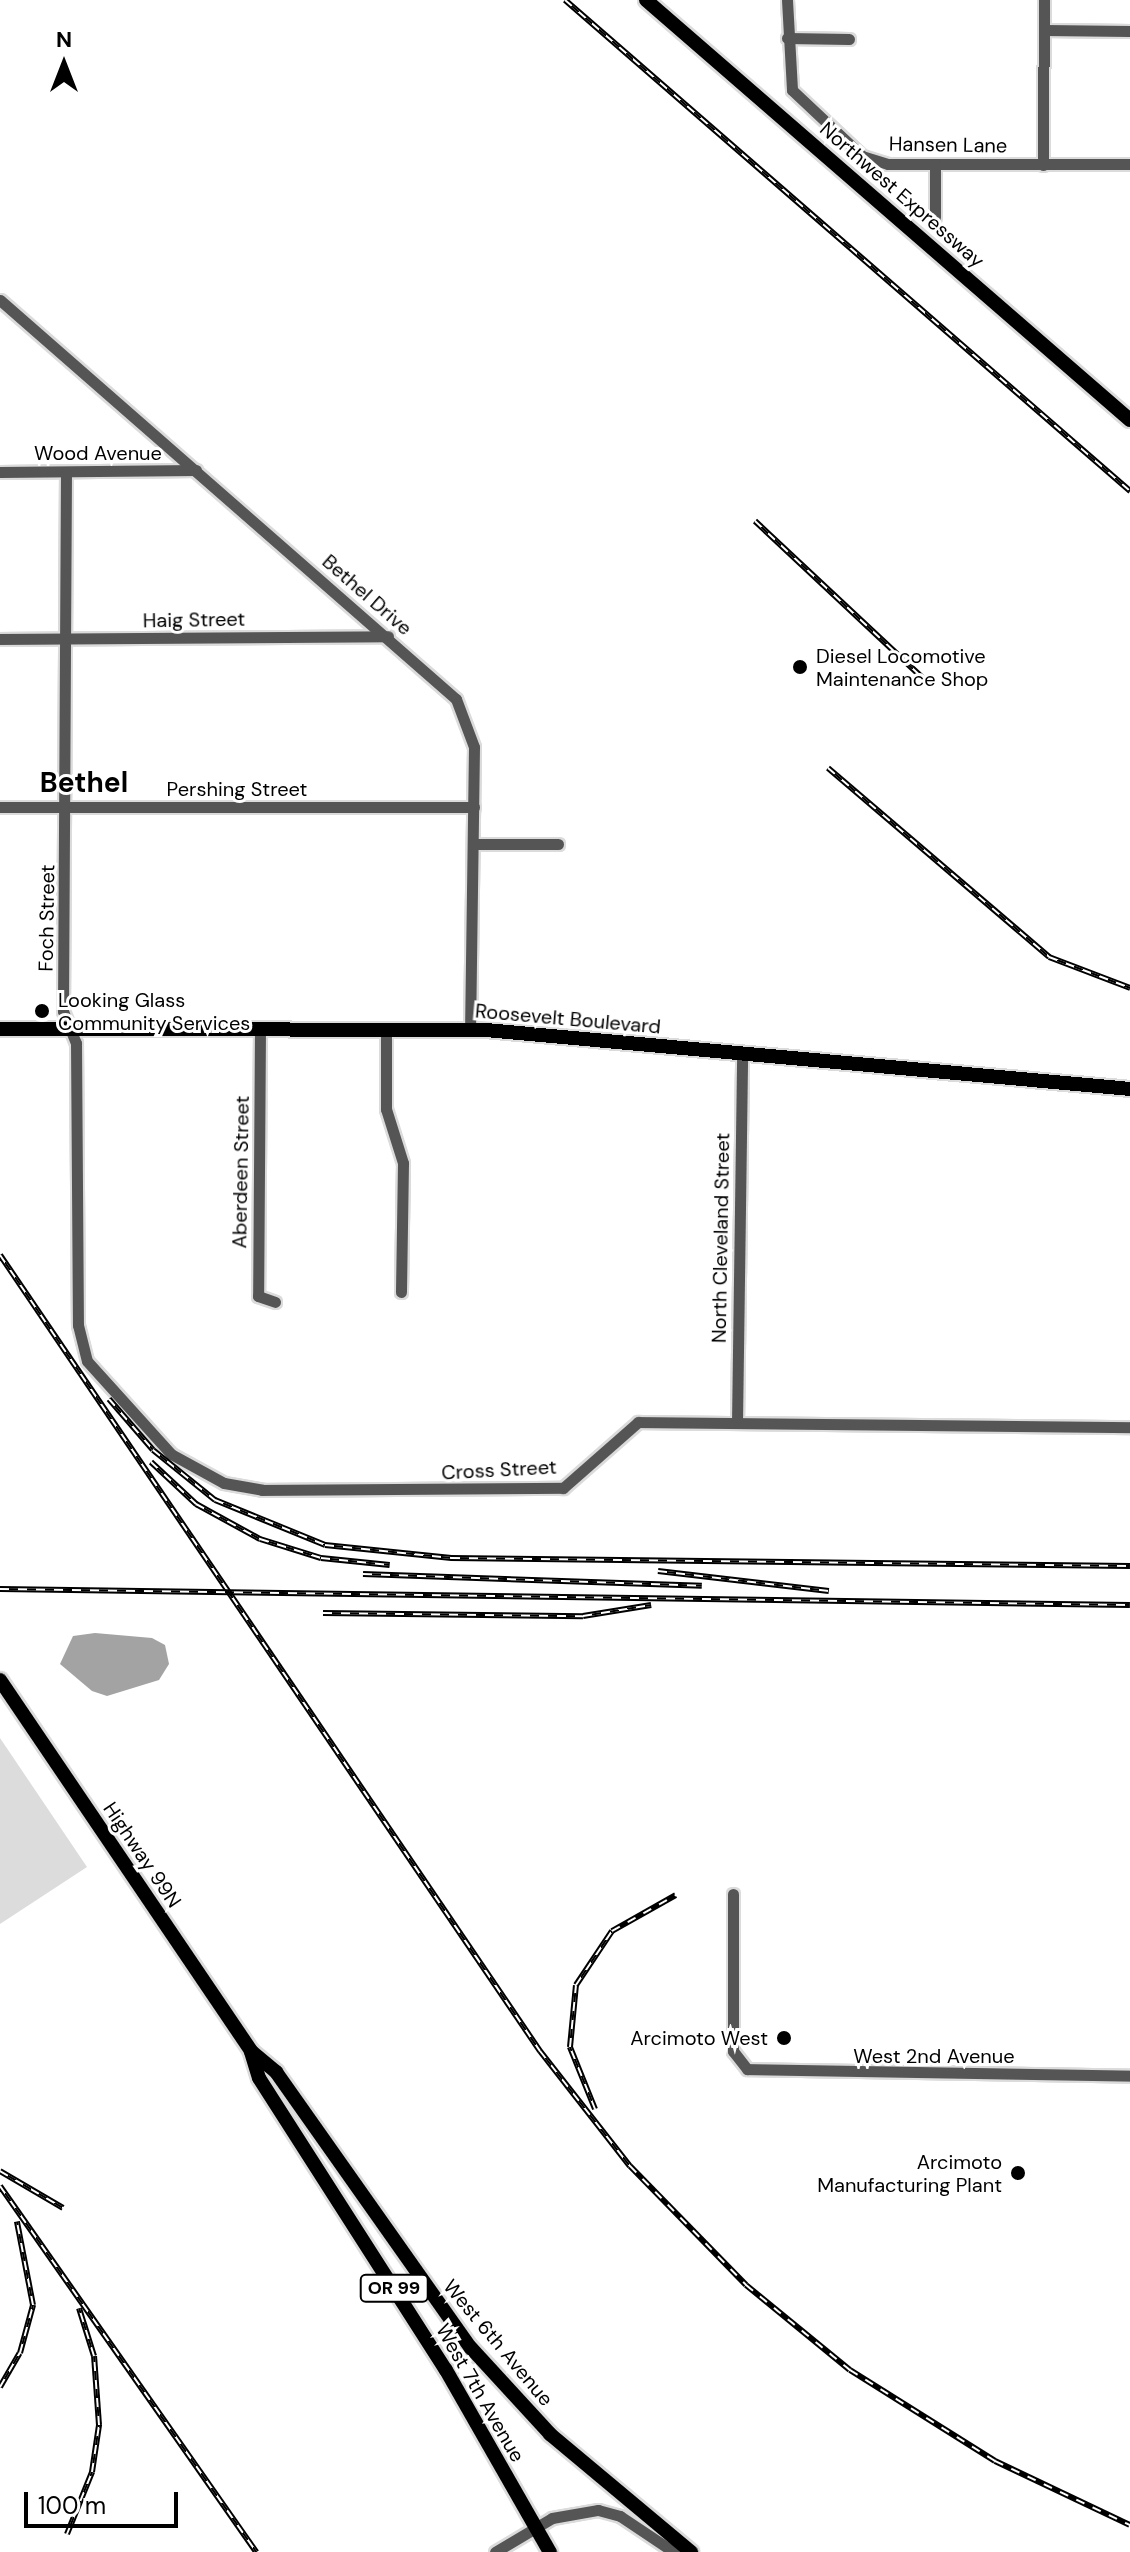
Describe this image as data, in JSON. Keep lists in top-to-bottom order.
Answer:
{
  "streets": {
    "main road": [
      "Northwest Expressway",
      "Roosevelt Boulevard",
      "Highway 99N",
      "OR 99",
      "West 6th Avenue",
      "West 7th Avenue"
    ],
    "street": [
      "Hansen Lane",
      "Wood Avenue",
      "Bethel Drive",
      "Haig Street",
      "Pershing Street",
      "Foch Street",
      "Aberdeen Street",
      "North Cleveland Street",
      "Cross Street",
      "West 2nd Avenue"
    ]
  },
  "crossings": [
    ["Wood Avenue", "Bethel Drive"],
    ["Wood Avenue", "Foch Street"],
    ["Bethel Drive", "Haig Street"],
    ["Bethel Drive", "Pershing Street"],
    ["Bethel Drive", "Roosevelt Boulevard"],
    ["Haig Street", "Foch Street"],
    ["Pershing Street", "Foch Street"],
    ["Foch Street", "Roosevelt Boulevard"],
    ["Foch Street", "Cross Street"],
    ["Roosevelt Boulevard", "Aberdeen Street"],
    ["Roosevelt Boulevard", "North Cleveland Street"],
    ["North Cleveland Street", "Cross Street"],
    ["Highway 99N", "West 6th Avenue"],
    ["Highway 99N", "West 7th Avenue"],
    ["West 6th Avenue", "West 7th Avenue"]
  ],
  "districts": ["Bethel"],
  "places": [
    "Diesel Locomotive Maintenance Shop",
    "Looking Glass Community Services",
    "Arcimoto West",
    "Arcimoto Manufacturing Plant"
  ],
  "scale_bar": "100 m",
  "north": "top"
}
